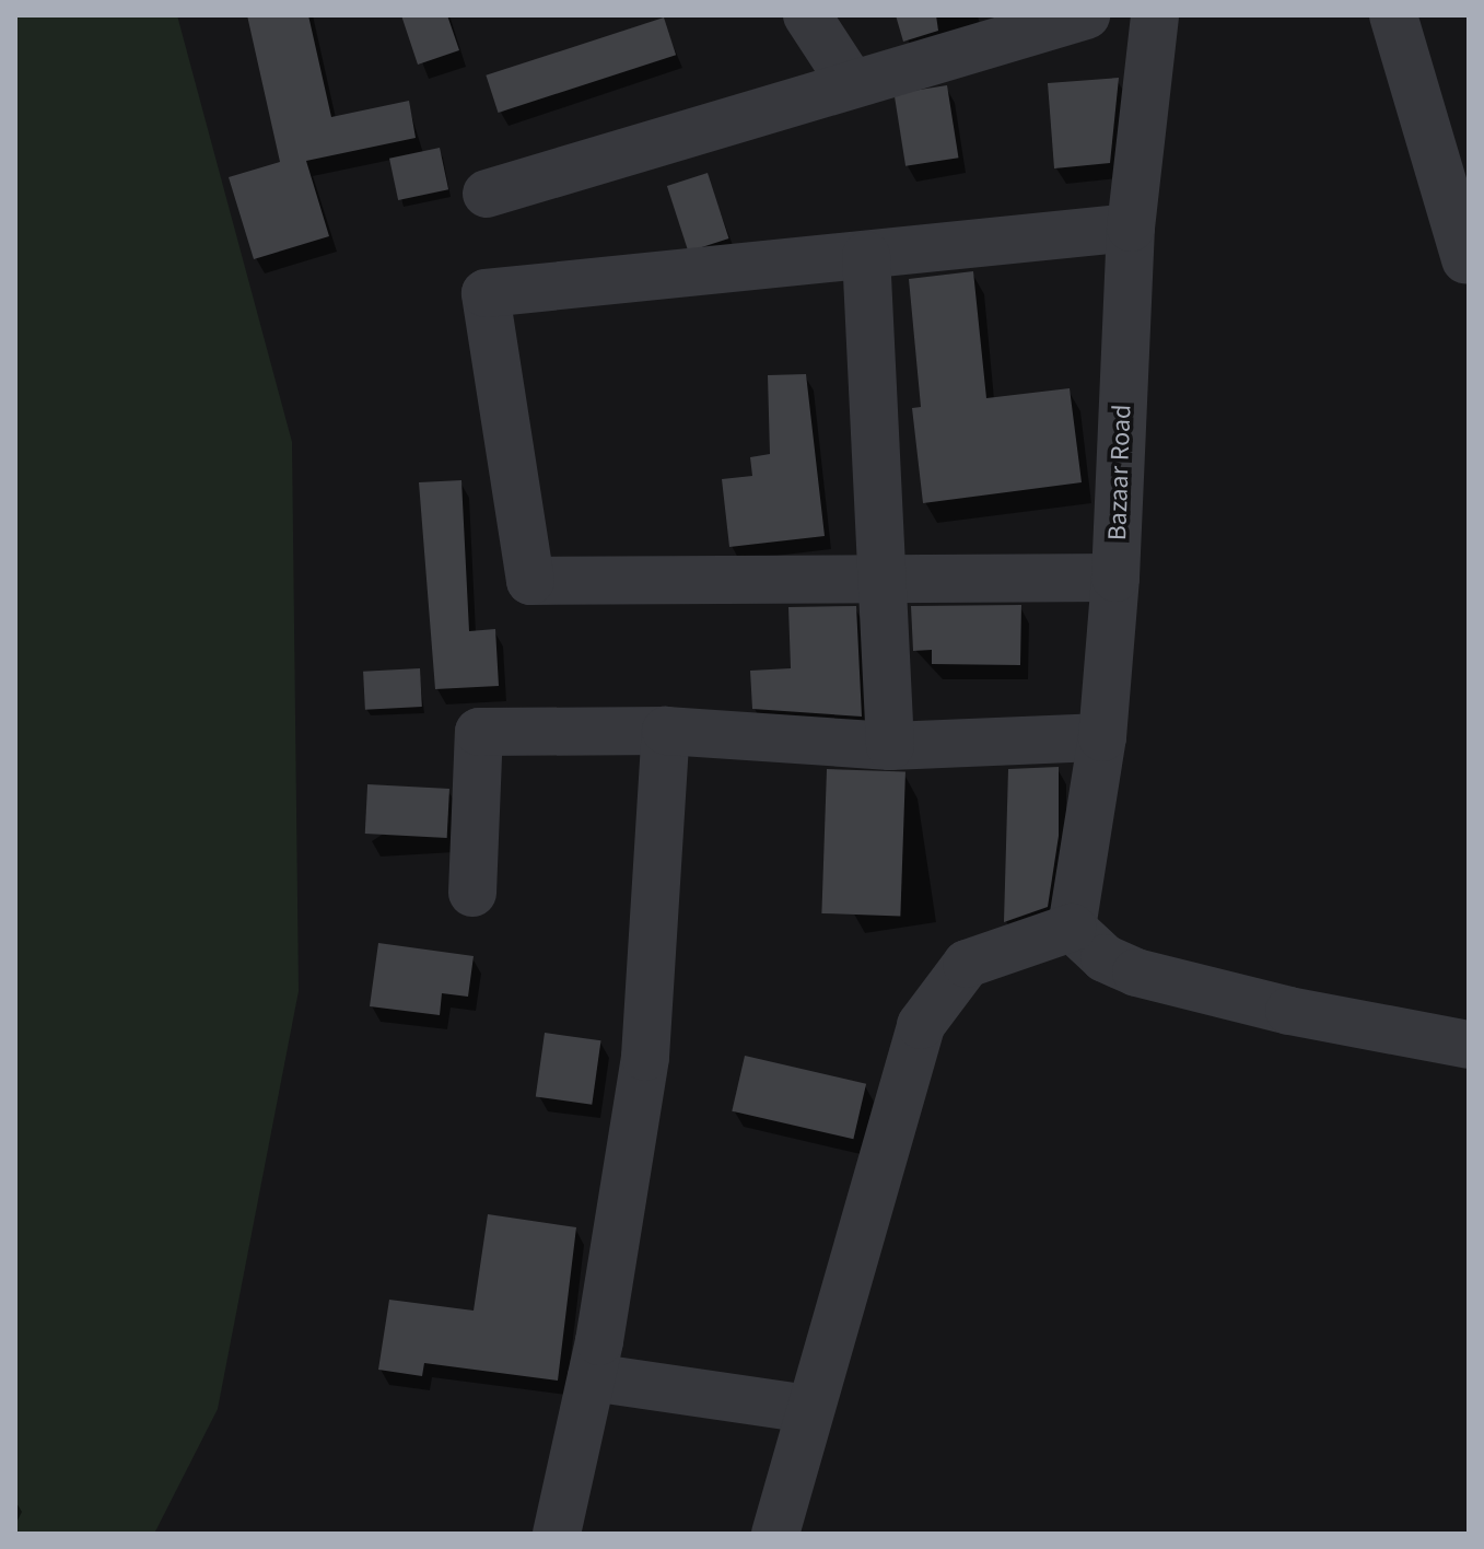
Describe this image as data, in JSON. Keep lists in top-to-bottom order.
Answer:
{
  "streets": {
    "street": ["Bazaar Road"]
  }
}
